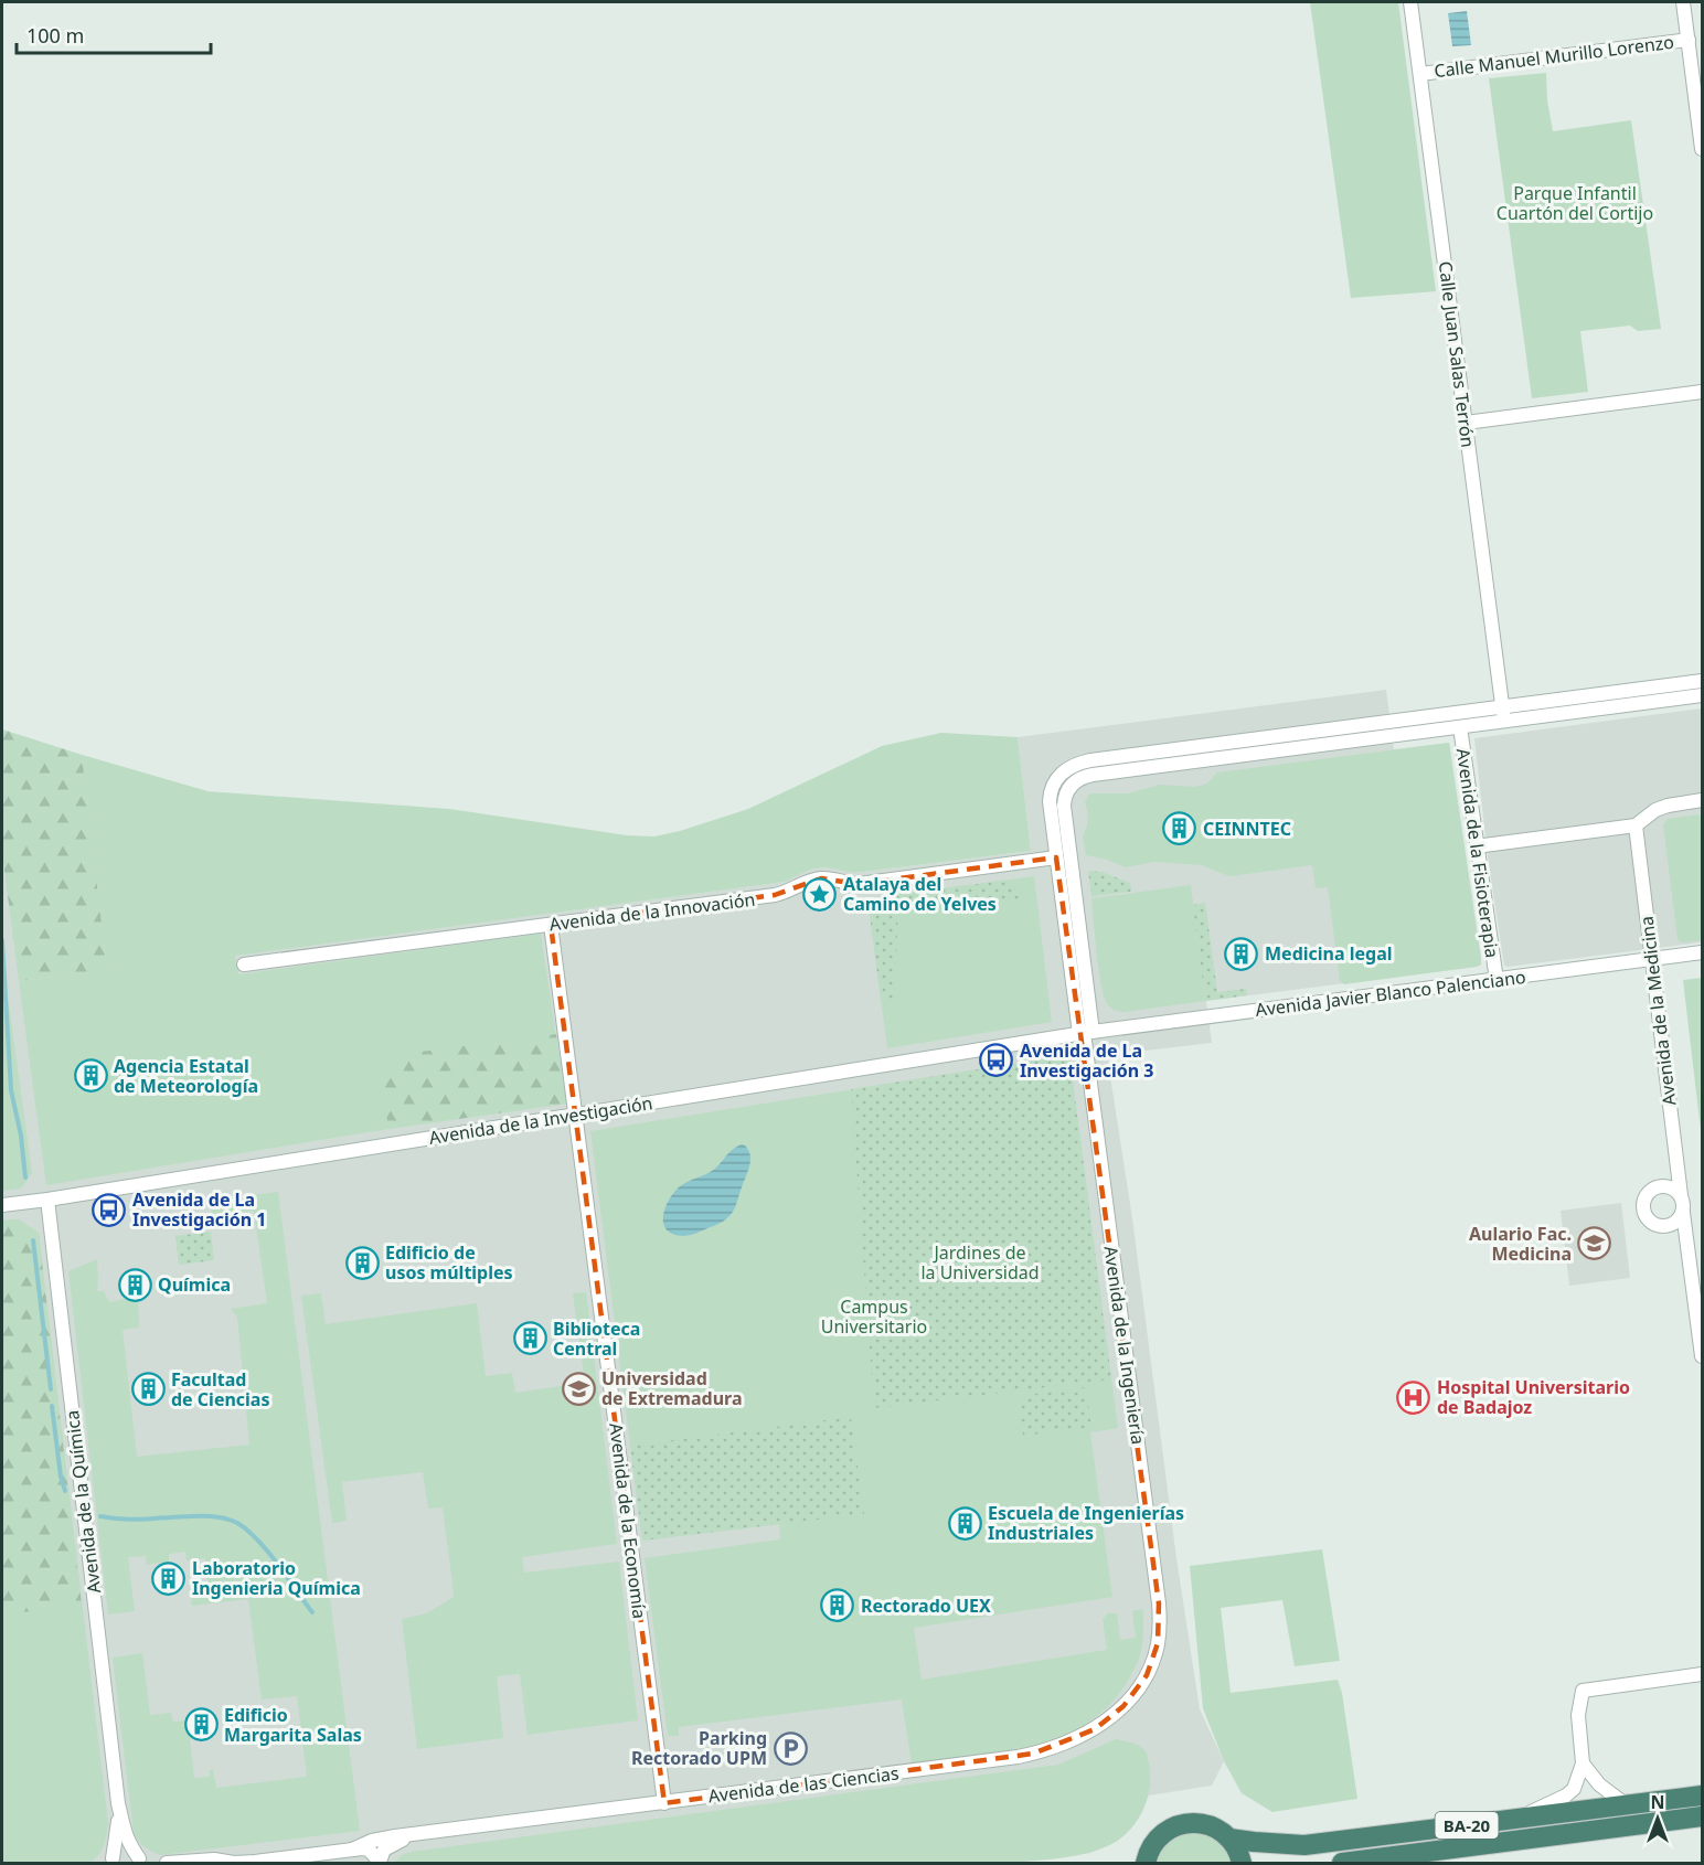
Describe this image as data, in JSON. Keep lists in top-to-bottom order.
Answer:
{
  "streets": {
    "highway": ["BA-20"],
    "street": [
      "Calle Manuel Murillo Lorenzo",
      "Calle Juan Salas Terrón",
      "Avenida de la Fisioterapia",
      "Avenida de la Innovación",
      "Avenida Javier Blanco Palenciano",
      "Avenida de la Medicina",
      "Avenida de la Investigación",
      "Avenida de la Ingeniería",
      "Avenida de la Química",
      "Avenida de la Economía",
      "Avenida de las Ciencias"
    ]
  },
  "crossings": [
    ["Calle Manuel Murillo Lorenzo", "Calle Juan Salas Terrón"],
    ["Avenida de la Fisioterapia", "Avenida Javier Blanco Palenciano"],
    ["Avenida de la Innovación", "Avenida de la Economía"],
    ["Avenida Javier Blanco Palenciano", "Avenida de la Medicina"],
    ["Avenida Javier Blanco Palenciano", "Avenida de la Investigación"],
    ["Avenida Javier Blanco Palenciano", "Avenida de la Ingeniería"],
    ["Avenida de la Investigación", "Avenida de la Ingeniería"],
    ["Avenida de la Investigación", "Avenida de la Química"],
    ["Avenida de la Investigación", "Avenida de la Economía"],
    ["Avenida de la Ingeniería", "Avenida de las Ciencias"],
    ["Avenida de la Economía", "Avenida de las Ciencias"]
  ],
  "parks": ["Parque Infantil Cuartón del Cortijo", "Jardines de la Universidad", "Campus Universitario"],
  "places": {
    "building": [
      "CEINNTEC",
      "Medicina legal",
      "Agencia Estatal de Meteorología",
      "Edificio de usos múltiples",
      "Química",
      "Biblioteca Central",
      "Facultad de Ciencias",
      "Escuela de Ingenierías Industriales",
      "Laboratorio Ingenieria Química",
      "Rectorado UEX",
      "Edificio Margarita Salas"
    ],
    "place": ["Atalaya del Camino de Yelves"],
    "bus stop": ["Avenida de La Investigación 3", "Avenida de La Investigación 1"],
    "school or university": ["Aulario Fac. Medicina", "Universidad de Extremadura"],
    "hospital": ["Hospital Universitario de Badajoz"],
    "parking": ["Parking Rectorado UPM"]
  },
  "scale_bar": "100 m",
  "north": "top"
}
